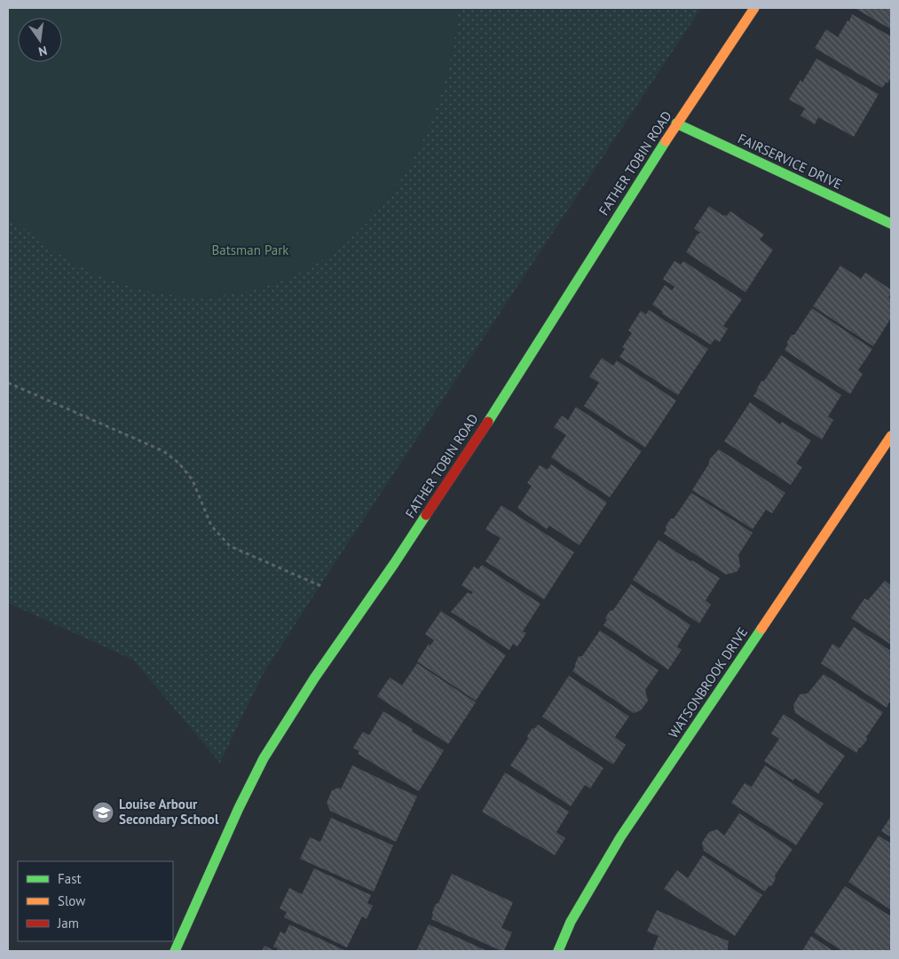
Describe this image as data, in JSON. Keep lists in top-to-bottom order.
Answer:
{
  "streets": {
    "street": ["FAIRSERVICE DRIVE", "FATHER TOBIN ROAD", "WATSONBROOK DRIVE"]
  },
  "crossings": [
    ["FAIRSERVICE DRIVE", "FATHER TOBIN ROAD"]
  ],
  "parks": ["Batsman Park"],
  "places": {
    "school or university": ["Louise Arbour Secondary School"]
  },
  "legend": ["Fast", "Slow", "Jam"],
  "north": "bottom"
}
